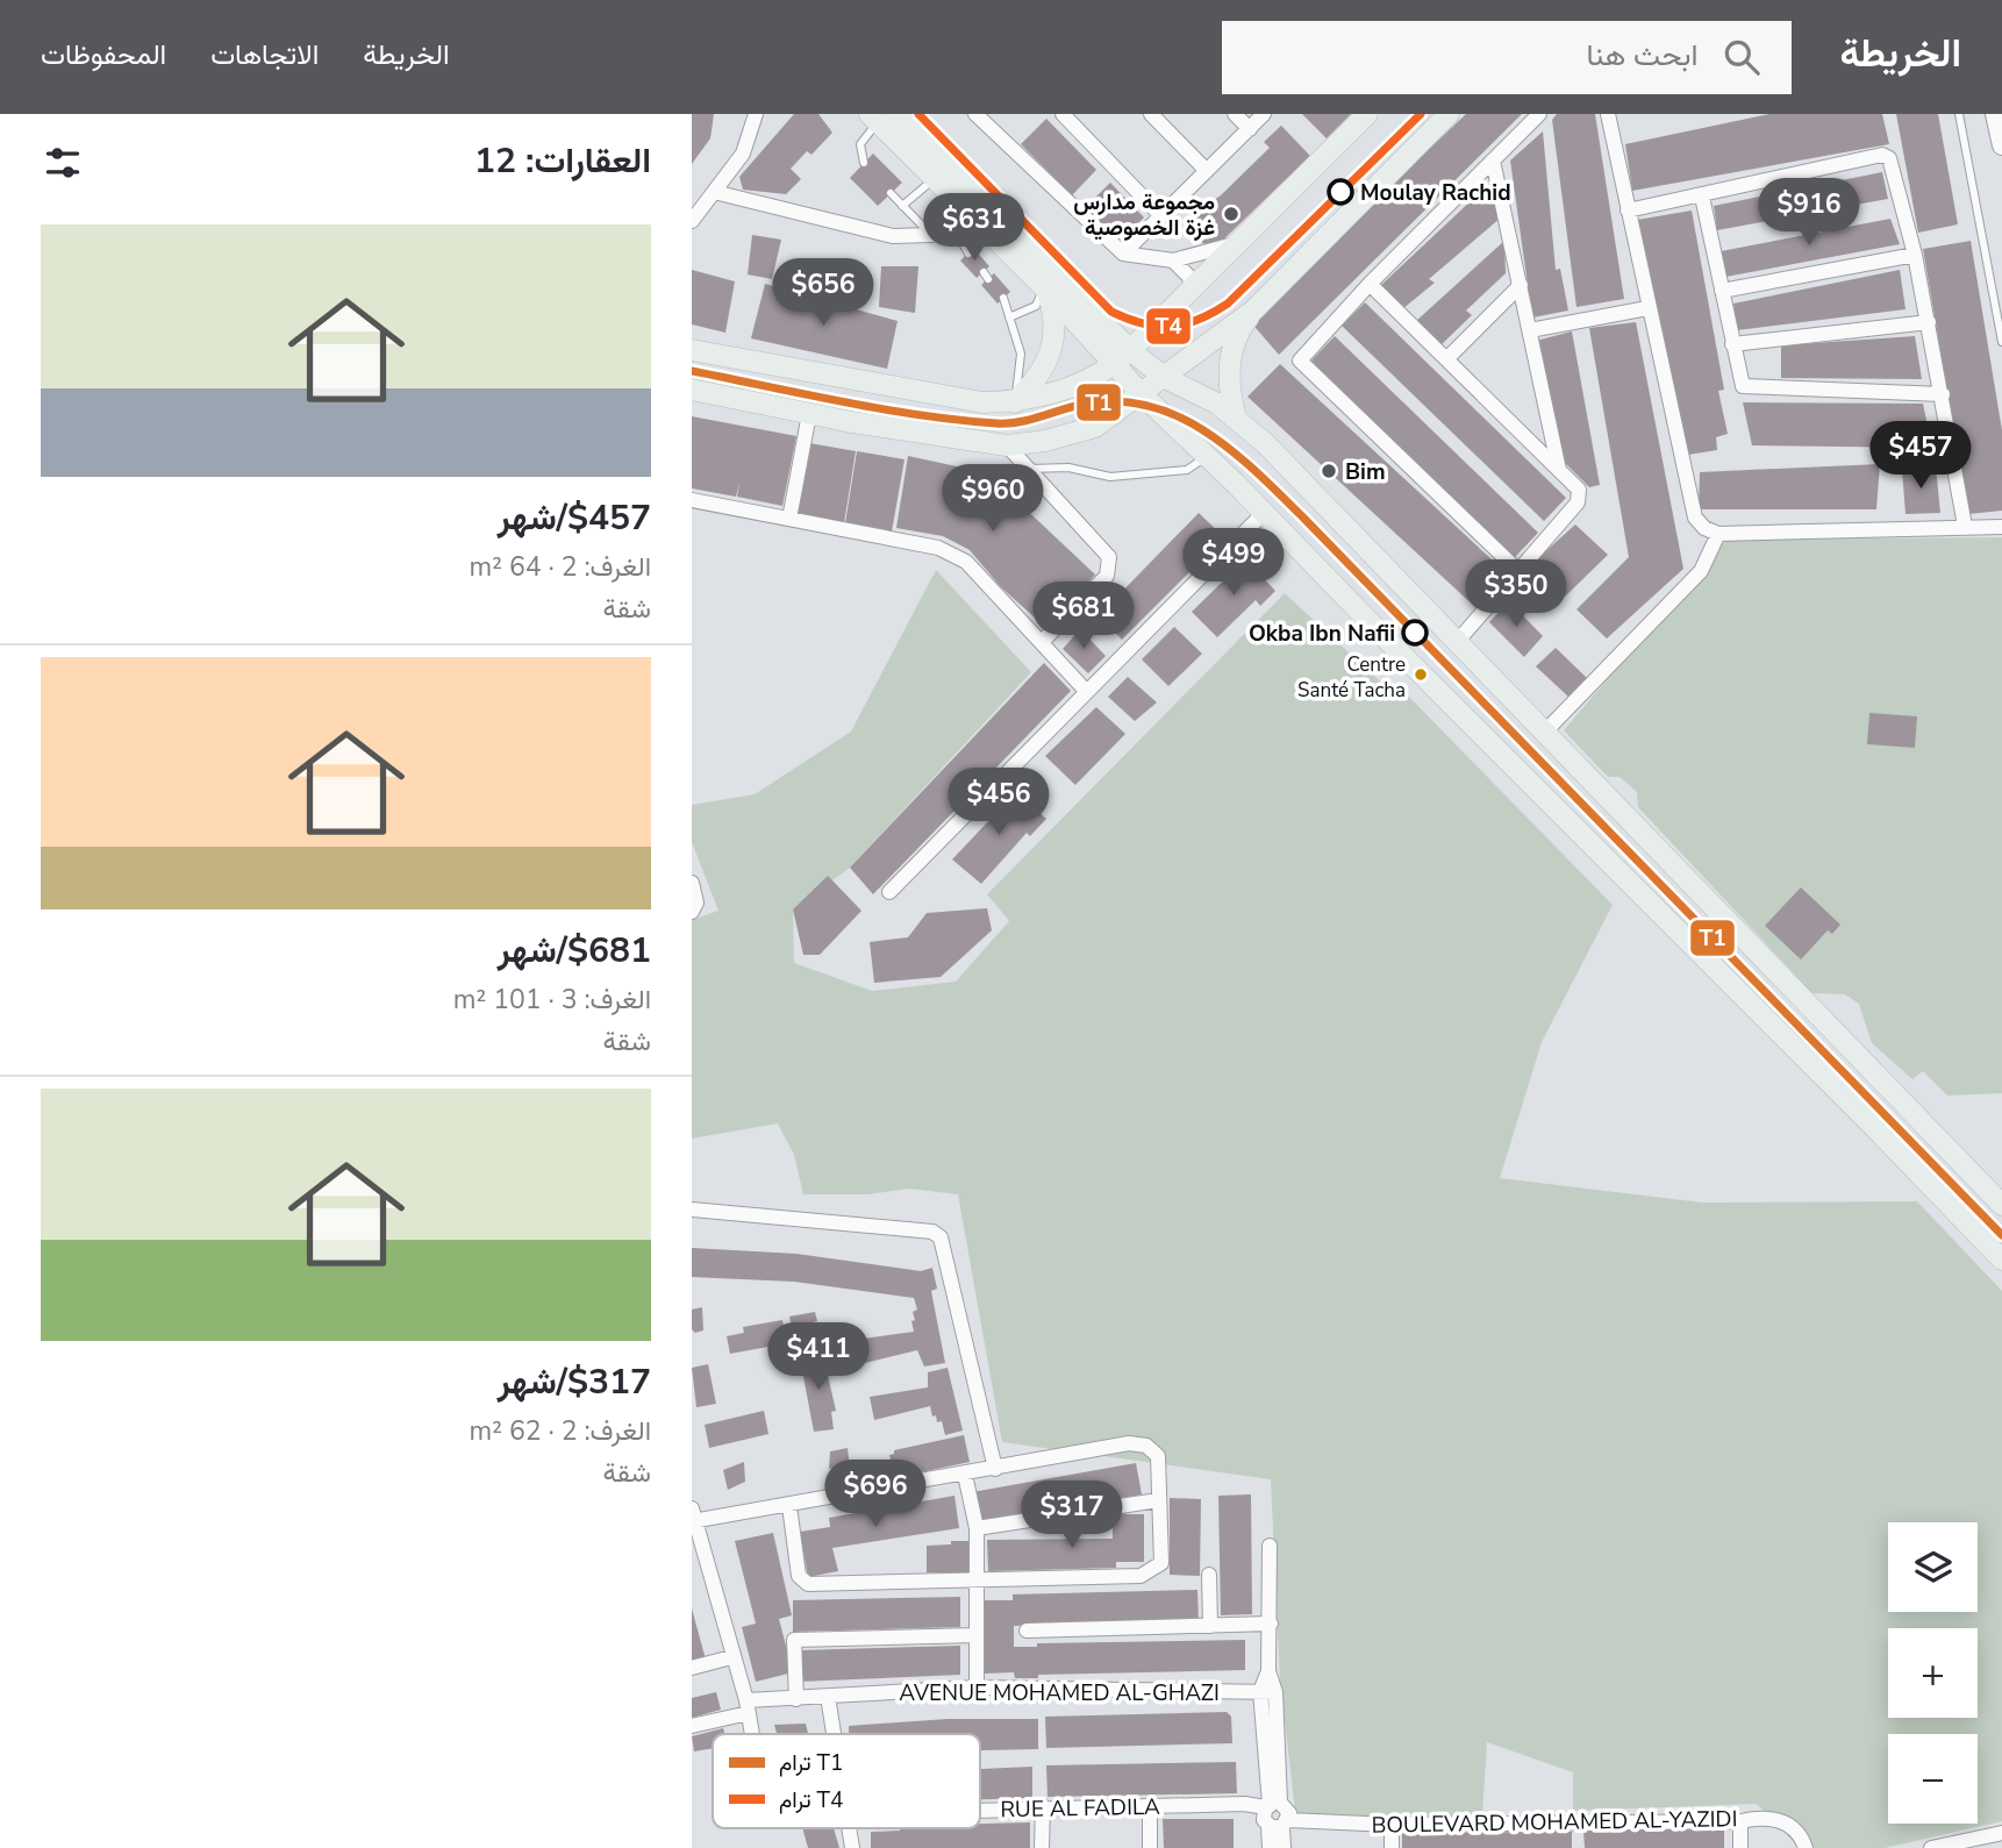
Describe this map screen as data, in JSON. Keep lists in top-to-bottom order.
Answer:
{
  "streets": {
    "street": ["AVENUE MOHAMED AL-GHAZI", "RUE AL FADILA", "BOULEVARD MOHAMED AL-YAZIDI"]
  },
  "places": [
    "Moulay Rachid",
    "مجموعة مدارس غزة الخصوصية",
    "Bim",
    "Okba Ibn Nafii",
    "Centre Santé Tacha"
  ],
  "lines": ["tram line T4", "tram line T1"],
  "legend": ["ترام T1", "ترام T4"],
  "page": {
    "header": "الخريطة",
    "search": "ابحث هنا",
    "nav": ["الخريطة", "الاتجاهات", "المحفوظات"],
    "heading": "العقارات: 12",
    "price": [
      "$916",
      "$631",
      "$656",
      "$457",
      "$960",
      "$499",
      "$350",
      "$681",
      "$456",
      "$411",
      "$696",
      "$317"
    ],
    "list": [
      {
        "name": "$457/شهر",
        "note": "الغرف: 2 · 64 m² · شقة"
      },
      {
        "name": "$681/شهر",
        "note": "الغرف: 3 · 101 m² · شقة"
      },
      {
        "name": "$317/شهر",
        "note": "الغرف: 2 · 62 m² · شقة"
      }
    ],
    "map_buttons": ["+", "−"]
  }
}
